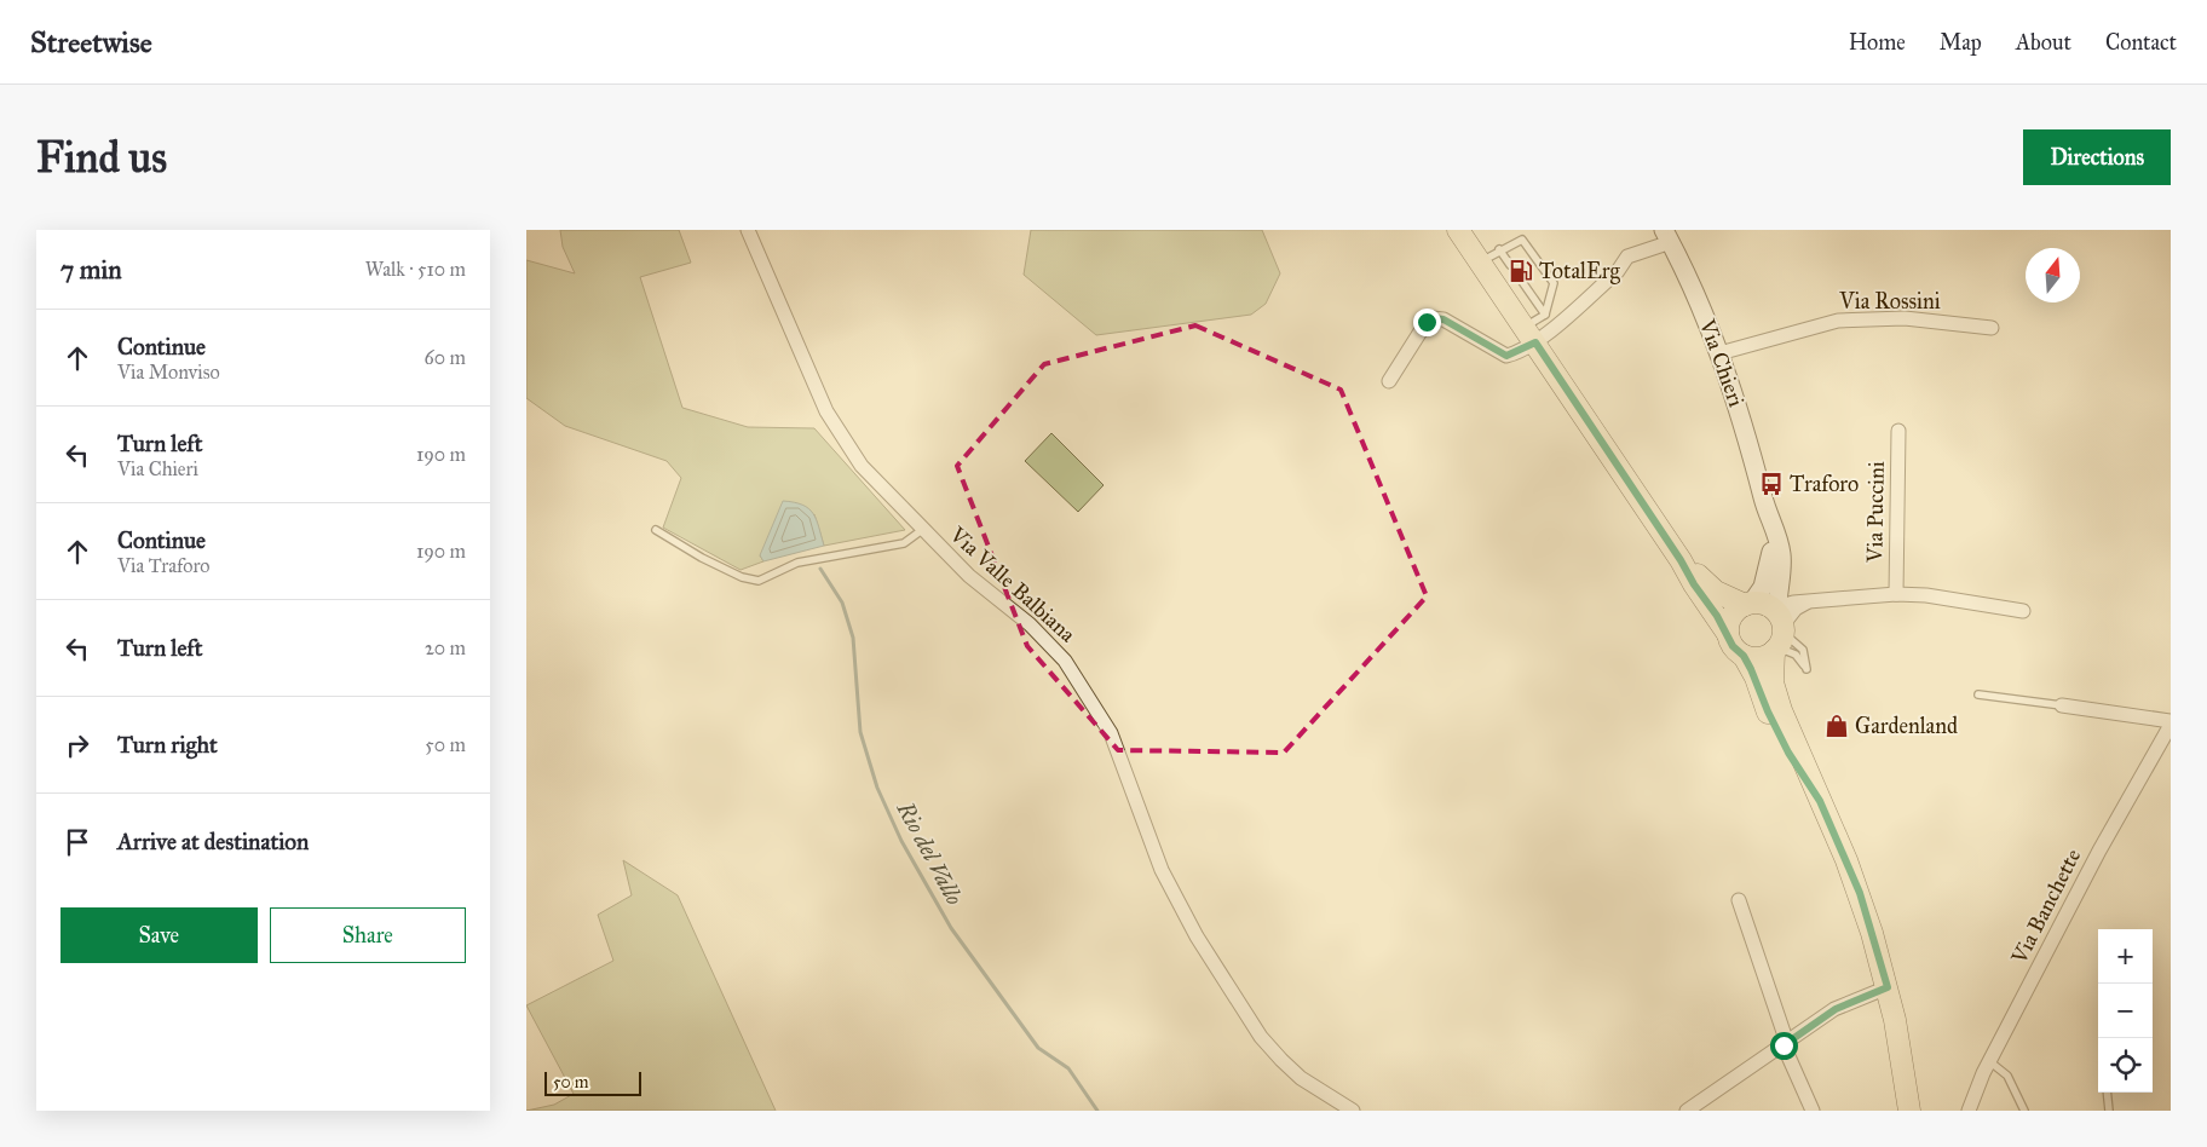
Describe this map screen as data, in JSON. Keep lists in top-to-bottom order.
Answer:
{
  "streets": {
    "main road": ["Via Chieri"],
    "street": [
      "Via Rossini",
      "Via Puccini",
      "Via Valle Balbiana",
      "Via Banchette"
    ]
  },
  "crossings": [
    ["Via Rossini", "Via Chieri"],
    ["Via Chieri", "Via Puccini"]
  ],
  "water": ["Rio del Vallo"],
  "places": {
    "fuel station": ["TotalErg"],
    "bus stop": ["Traforo"],
    "shop": ["Gardenland"]
  },
  "scale_bar": "50 m",
  "north": "top",
  "page": {
    "header": "Streetwise",
    "nav": [
      "Home",
      "Map",
      "About",
      "Contact"
    ],
    "buttons": [
      "Directions",
      ["Save", "Share"]
    ],
    "title": "Find us",
    "heading": ["7 min", "Walk · 510 m"],
    "list": [
      ["Continue", "Via Monviso", "60 m"],
      ["Turn left", "Via Chieri", "190 m"],
      ["Continue", "Via Traforo", "190 m"],
      ["Turn left", "20 m"],
      ["Turn right", "50 m"],
      "Arrive at destination"
    ],
    "map_buttons": ["+", "−"],
    "scale": "50 m"
  }
}
